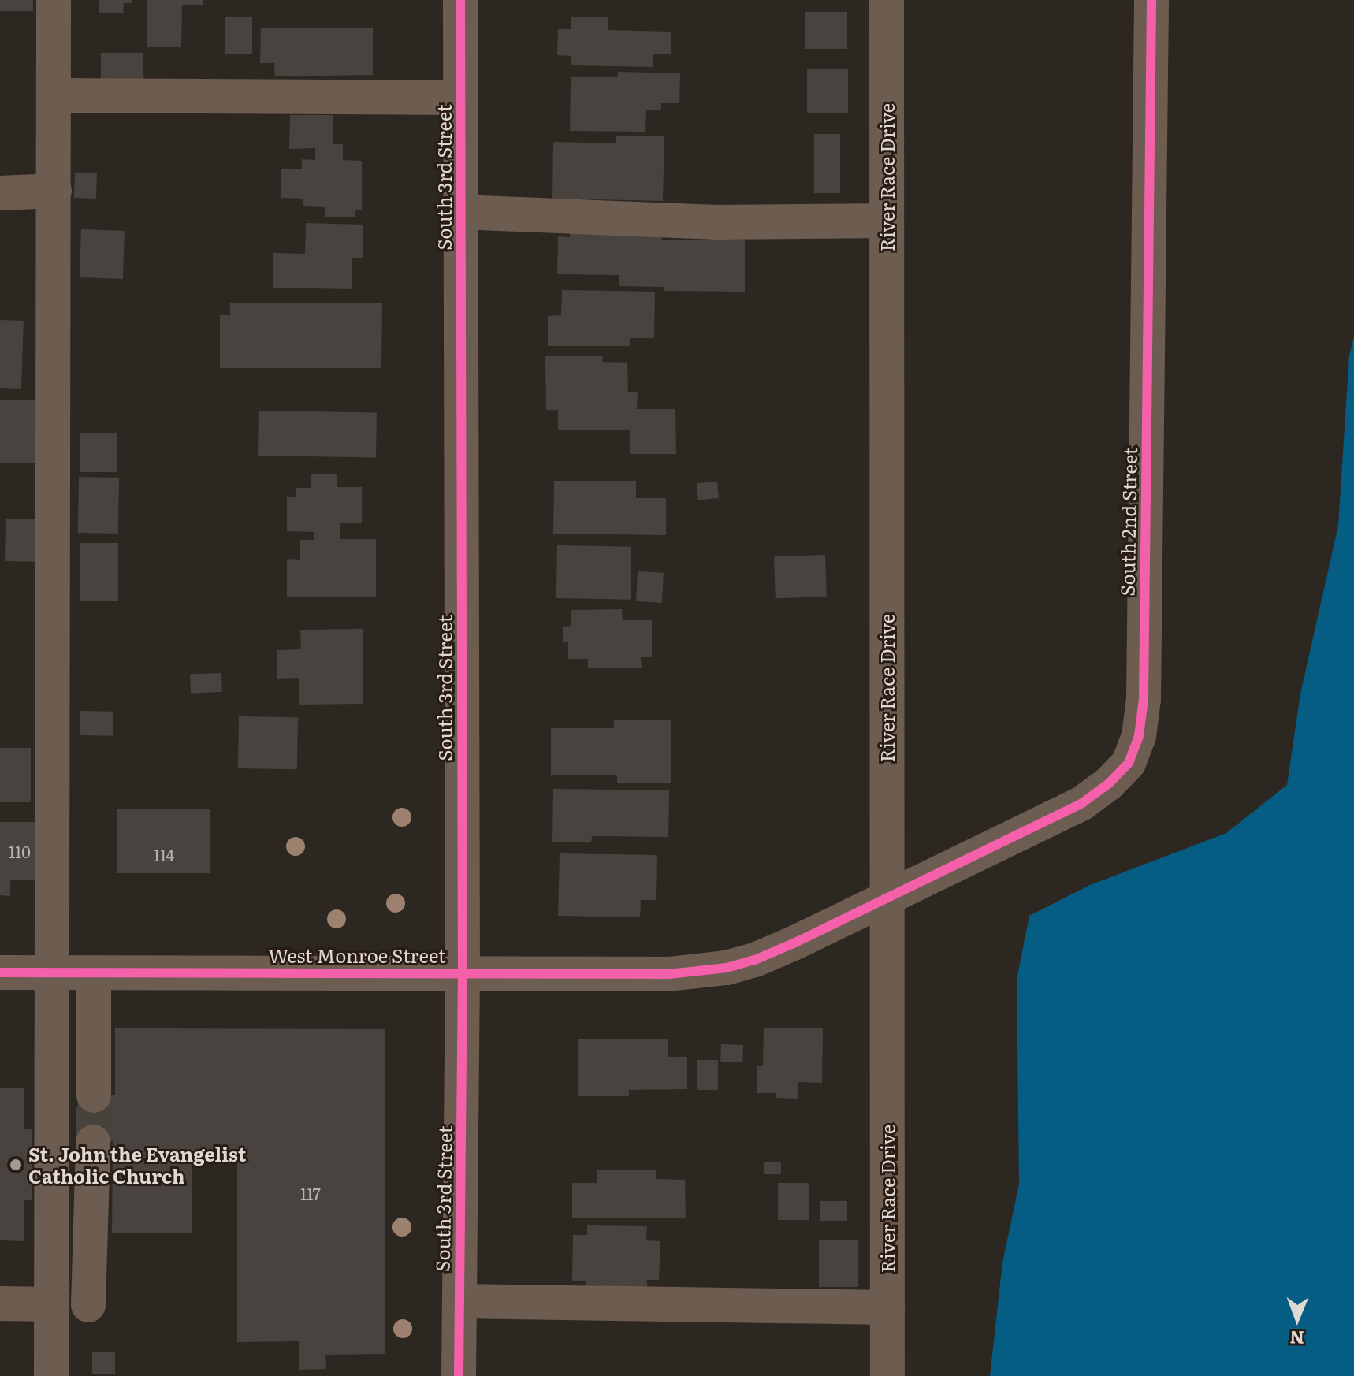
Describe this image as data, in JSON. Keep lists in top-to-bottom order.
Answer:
{
  "streets": {
    "street": [
      "South 3rd Street",
      "River Race Drive",
      "South 2nd Street",
      "West Monroe Street"
    ]
  },
  "crossings": [
    ["South 3rd Street", "West Monroe Street"],
    ["River Race Drive", "South 2nd Street"],
    ["River Race Drive", "West Monroe Street"],
    ["South 2nd Street", "West Monroe Street"]
  ],
  "places": ["St. John the Evangelist Catholic Church"],
  "house_numbers": ["110", "114", "117"],
  "north": "bottom"
}
